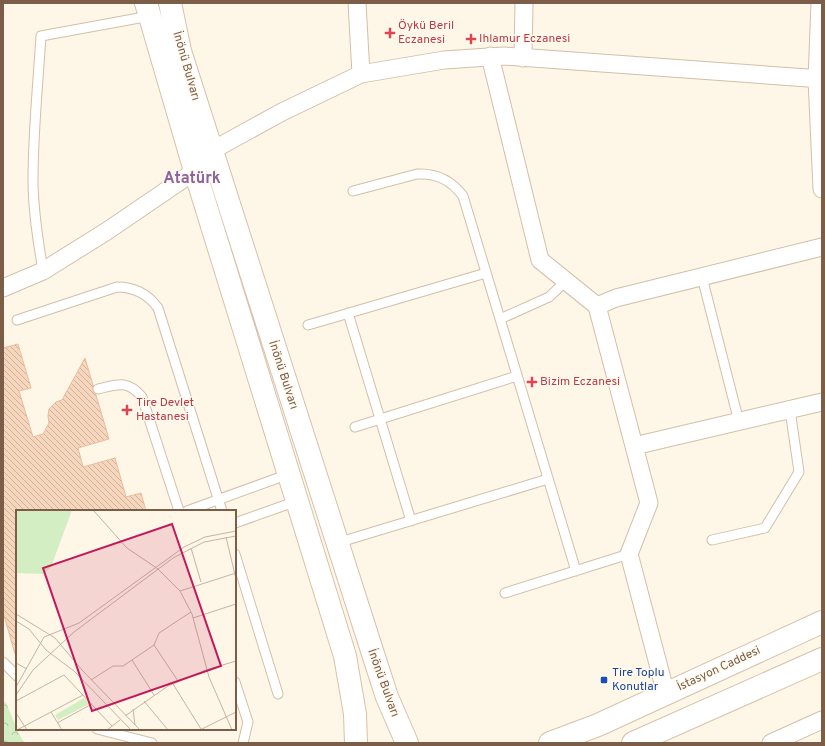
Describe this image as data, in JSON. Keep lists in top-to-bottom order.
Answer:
{
  "streets": {
    "main road": ["İnönü Bulvarı", "İstasyon Caddesi"]
  },
  "districts": ["Atatürk"],
  "places": {
    "health": [
      "Öykü Beril Eczanesi",
      "Ihlamur Eczanesi",
      "Bizim Eczanesi",
      "Tire Devlet Hastanesi"
    ],
    "transit": ["Tire Toplu Konutlar"]
  }
}
